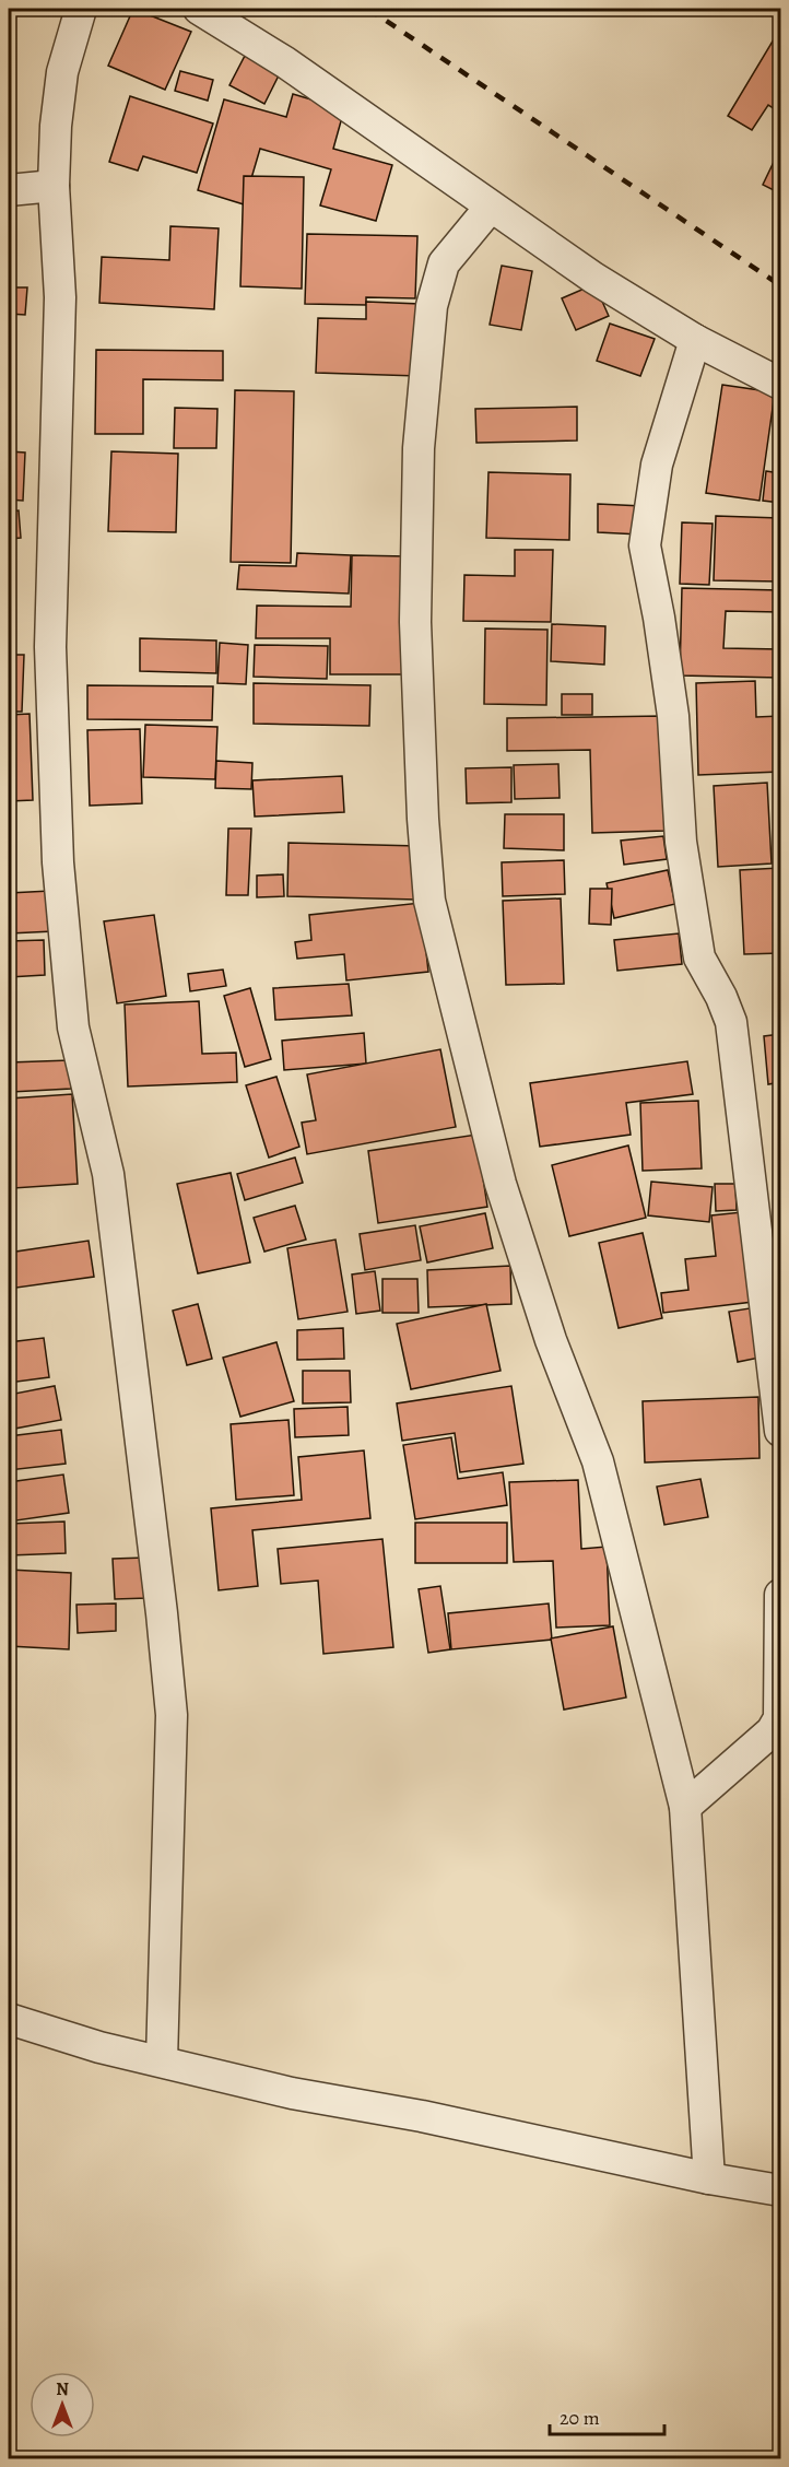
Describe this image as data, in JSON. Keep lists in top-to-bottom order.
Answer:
{
  "scale_bar": "20 m",
  "north": "top"
}
